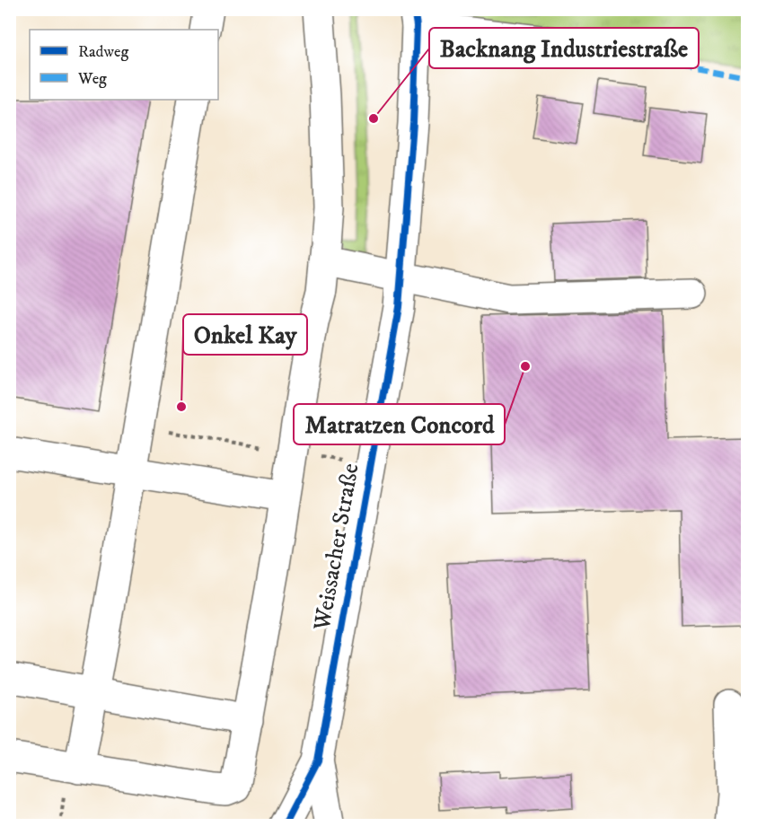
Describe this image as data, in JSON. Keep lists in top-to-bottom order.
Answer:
{
  "streets": {
    "street": ["Weissacher Straße"]
  },
  "places": ["Backnang Industriestraße", "Matratzen Concord", "Onkel Kay"],
  "legend": ["Radweg", "Weg"]
}
